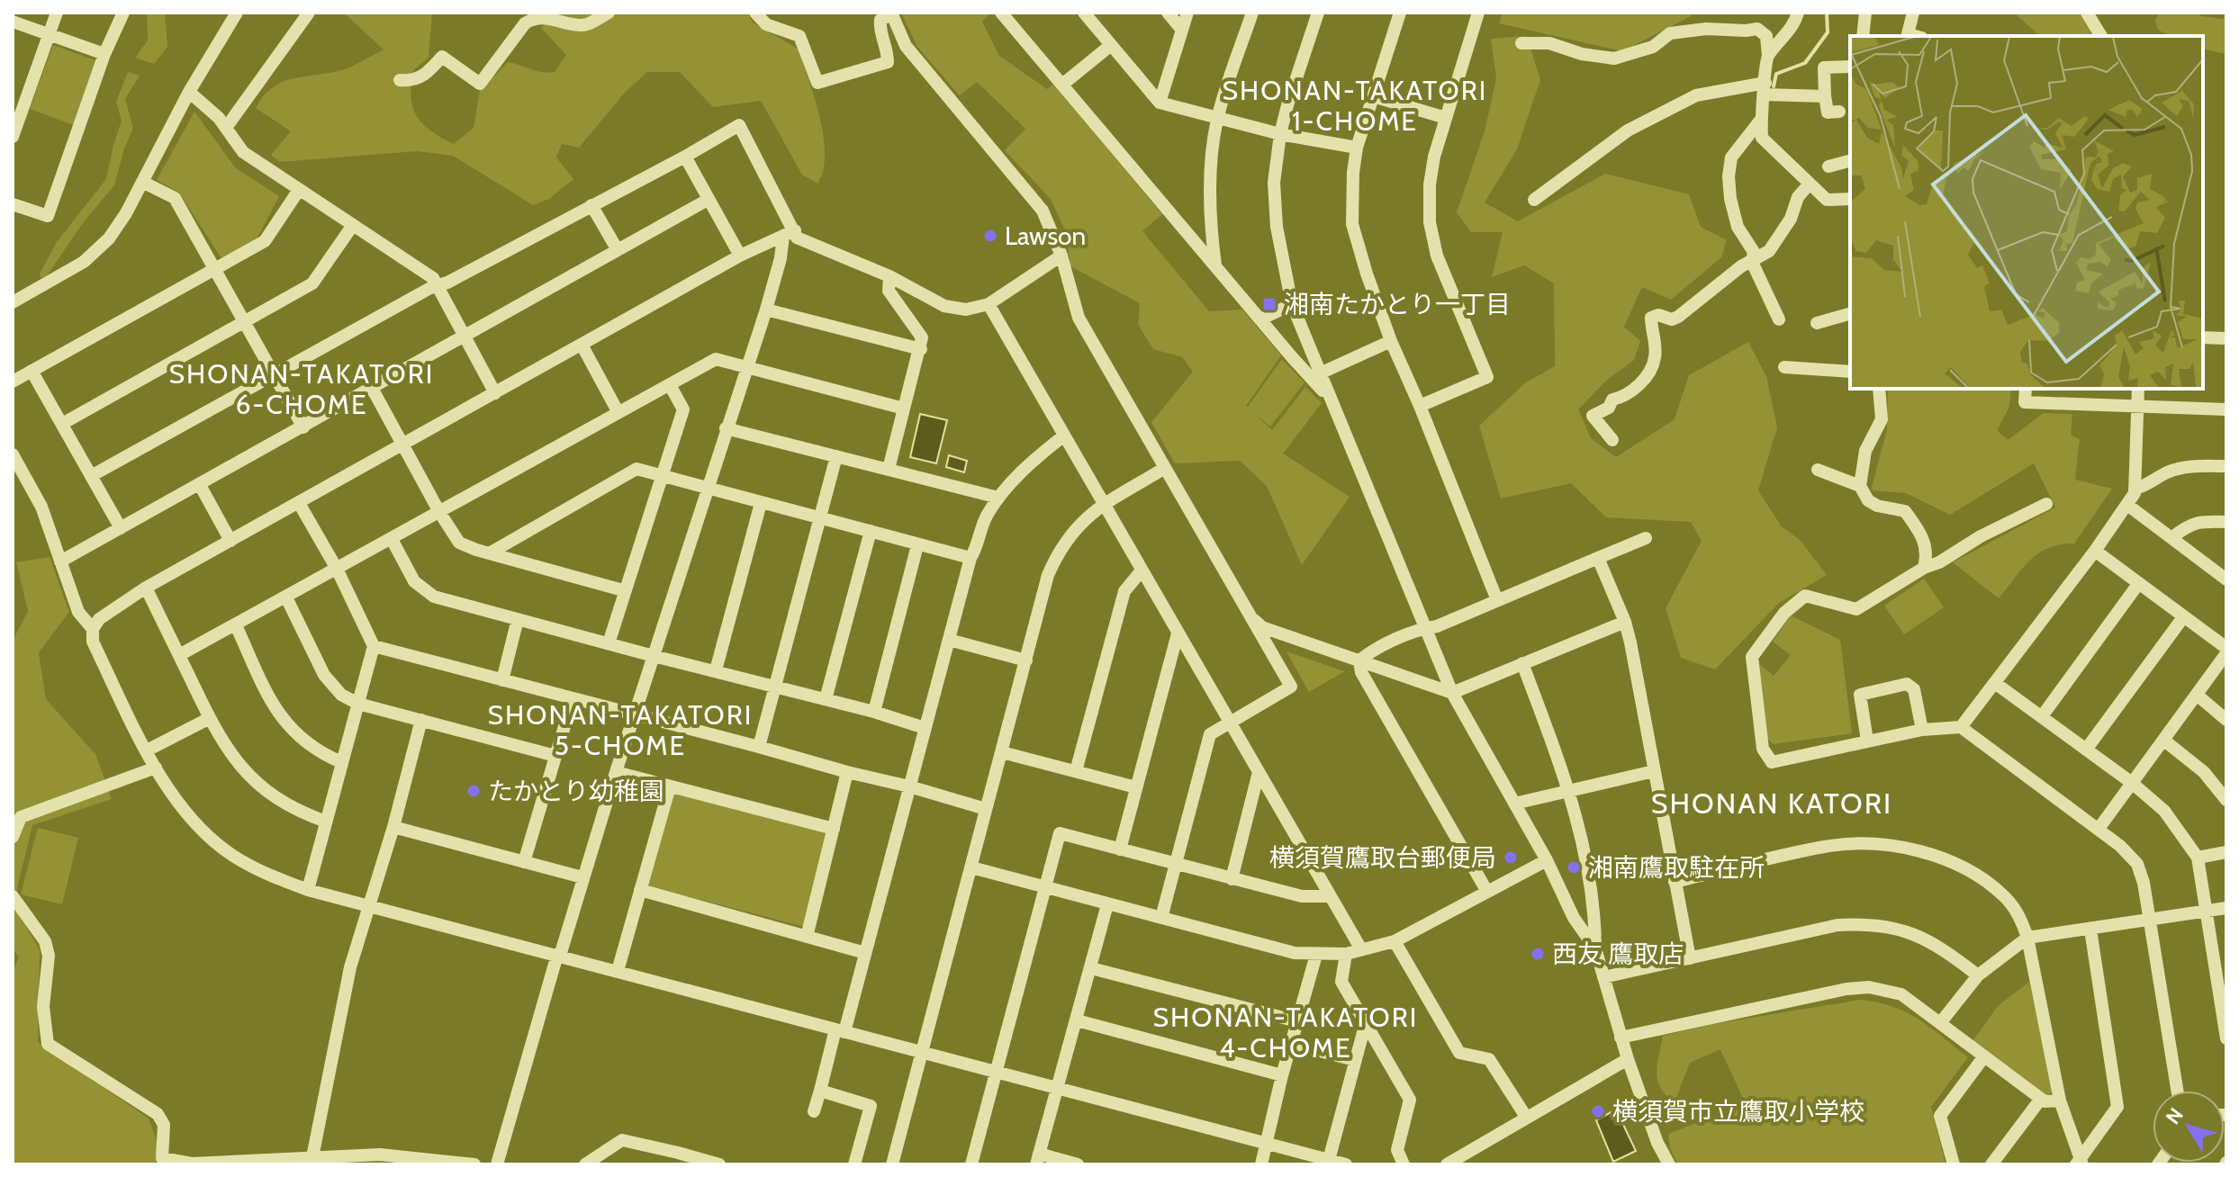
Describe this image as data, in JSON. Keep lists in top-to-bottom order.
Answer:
{
  "districts": [
    "SHONAN-TAKATORI 1-CHOME",
    "SHONAN-TAKATORI 6-CHOME",
    "SHONAN-TAKATORI 5-CHOME",
    "SHONAN KATORI",
    "SHONAN-TAKATORI 4-CHOME"
  ],
  "places": {
    "other": [
      "Lawson",
      "たかとり幼稚園",
      "横須賀鷹取台郵便局",
      "湘南鷹取駐在所",
      "西友 鷹取店",
      "横須賀市立鷹取小学校"
    ],
    "transit": ["湘南たかとり一丁目"]
  },
  "north": "top left"
}
